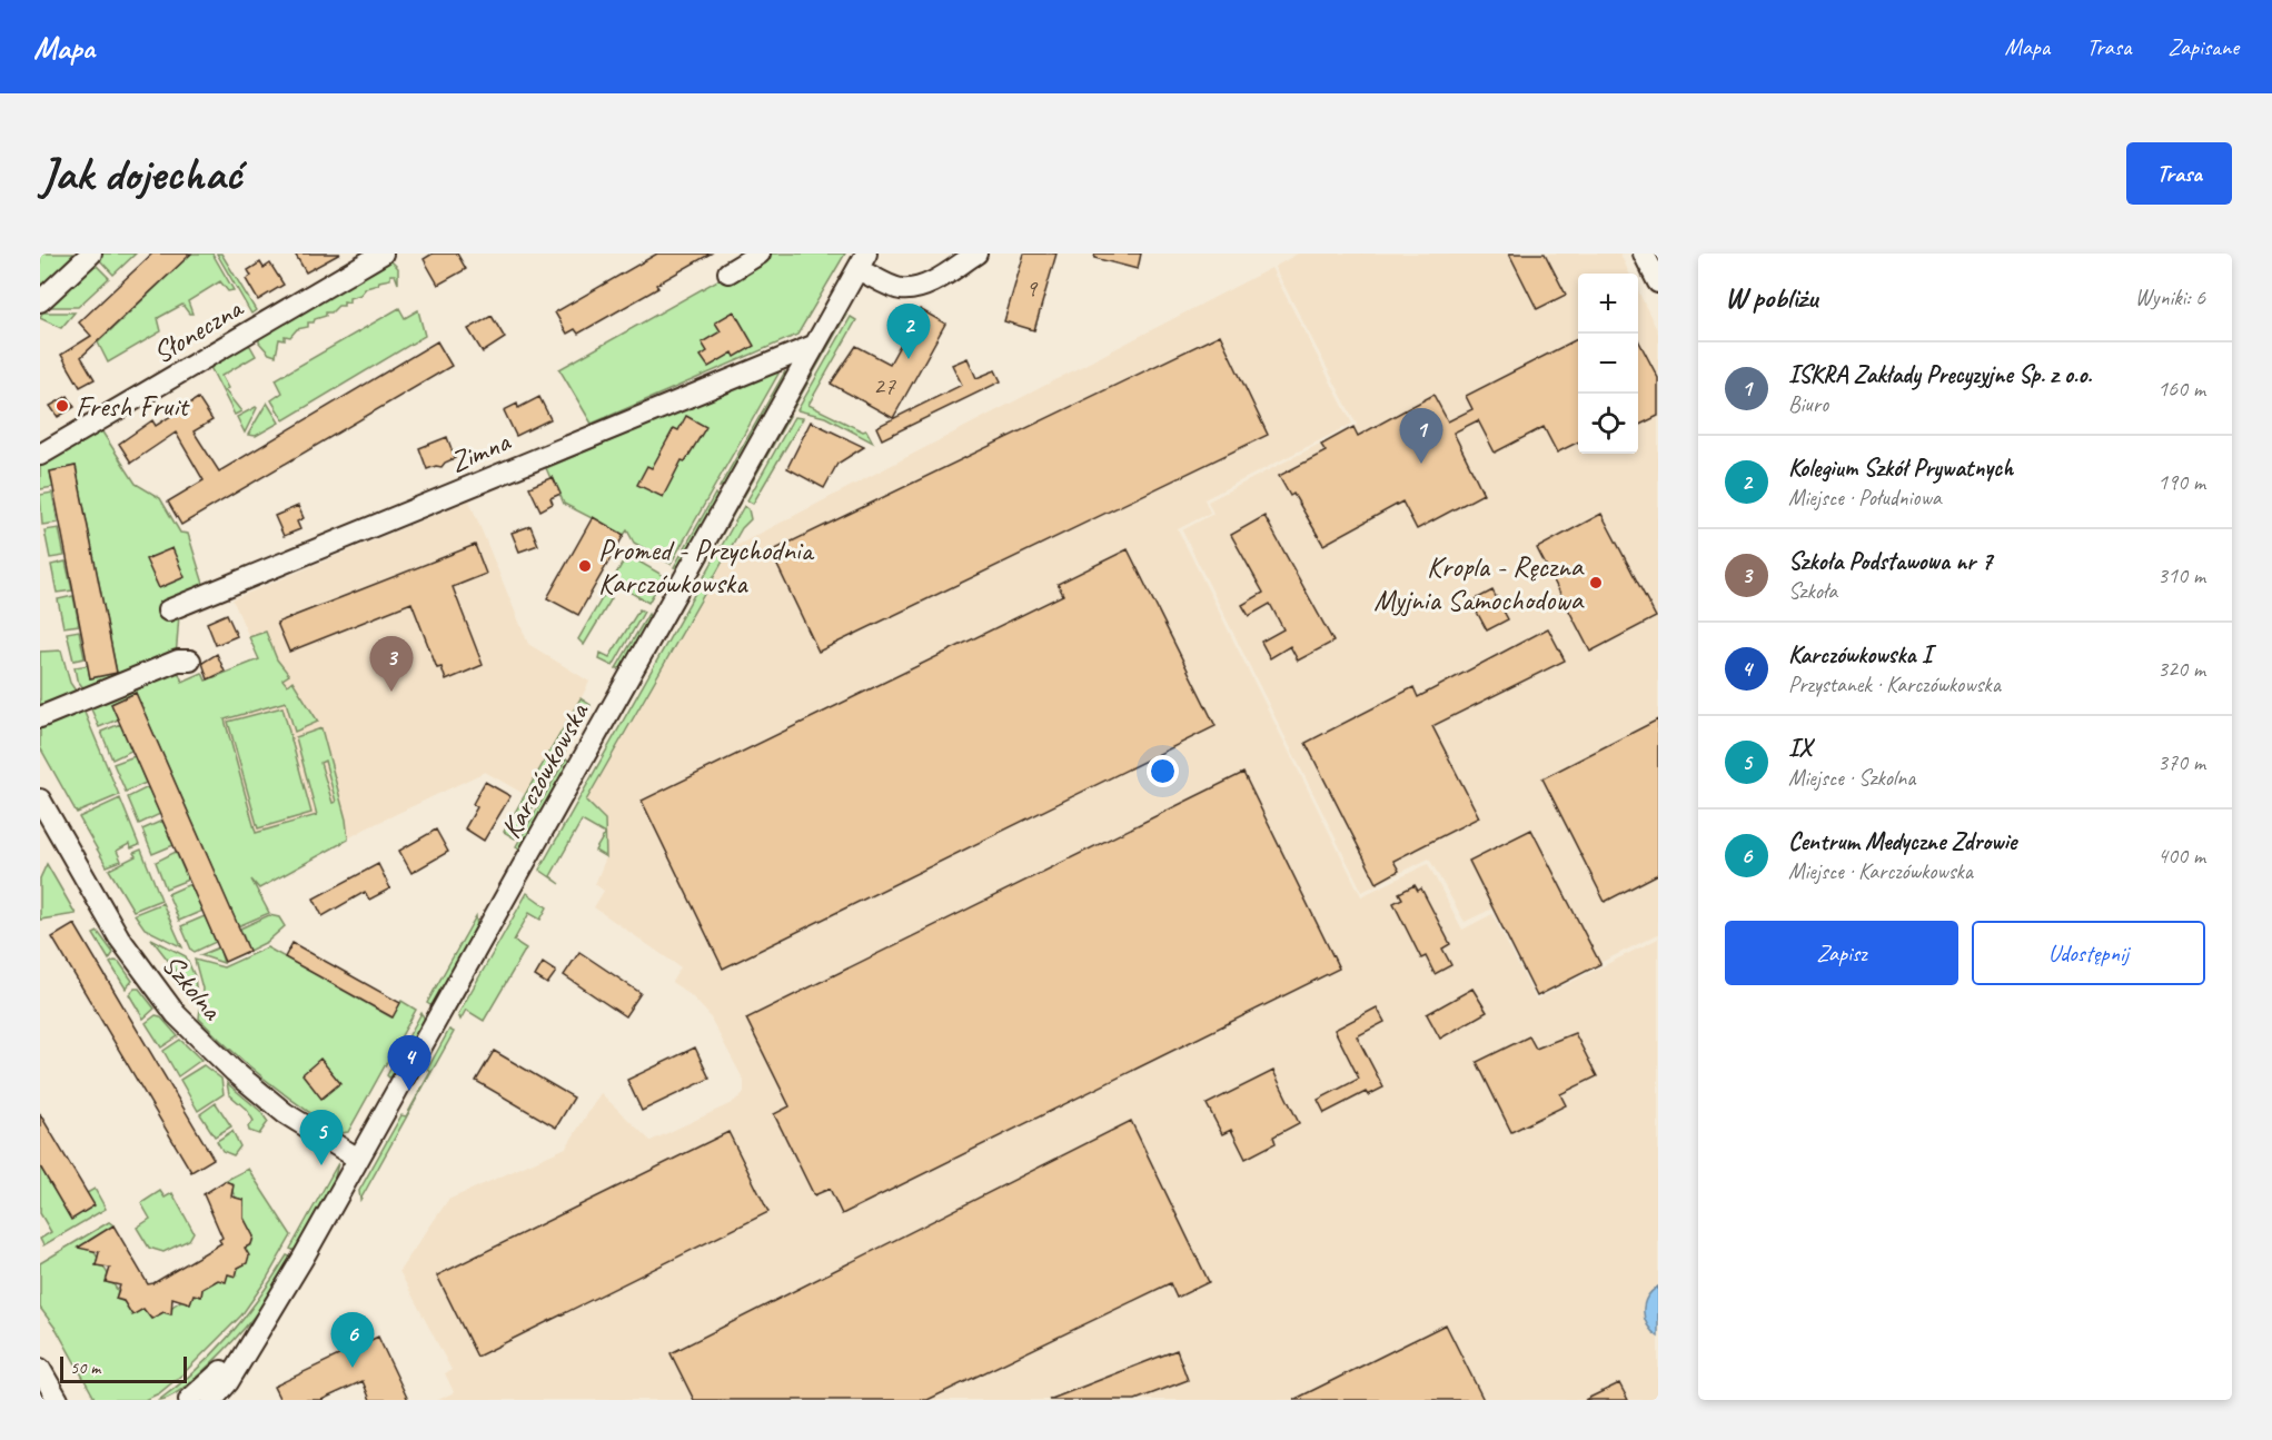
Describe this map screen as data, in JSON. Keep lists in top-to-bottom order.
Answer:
{
  "streets": {
    "street": [
      "Słoneczna",
      "Zimna",
      "Karczówkowska",
      "Szkolna"
    ]
  },
  "crossings": [
    ["Zimna", "Karczówkowska"],
    ["Karczówkowska", "Szkolna"]
  ],
  "places": ["Fresh Fruit", "Promed - Przychodnia Karczówkowska", "Kropla - Ręczna Myjnia Samochodowa"],
  "house_numbers": ["9", "27"],
  "scale_bar": "50 m",
  "page": {
    "header": "Mapa",
    "nav": ["Mapa", "Trasa", "Zapisane"],
    "buttons": [
      "Trasa",
      ["Zapisz", "Udostępnij"]
    ],
    "title": "Jak dojechać",
    "heading": ["W pobliżu", "Wyniki: 6"],
    "map_buttons": ["+", "−"],
    "pins": [
      "2",
      "1",
      "3",
      "4",
      "5",
      "6"
    ],
    "list": [
      {
        "mark": "1",
        "name": "ISKRA Zakłady Precyzyjne Sp. z o.o.",
        "note": "Biuro",
        "value": "160 m"
      },
      {
        "mark": "2",
        "name": "Kolegium Szkół Prywatnych",
        "note": "Miejsce · Południowa",
        "value": "190 m"
      },
      {
        "mark": "3",
        "name": "Szkoła Podstawowa nr 7",
        "note": "Szkoła",
        "value": "310 m"
      },
      {
        "mark": "4",
        "name": "Karczówkowska I",
        "note": "Przystanek · Karczówkowska",
        "value": "320 m"
      },
      {
        "mark": "5",
        "name": "IX",
        "note": "Miejsce · Szkolna",
        "value": "370 m"
      },
      {
        "mark": "6",
        "name": "Centrum Medyczne Zdrowie",
        "note": "Miejsce · Karczówkowska",
        "value": "400 m"
      }
    ],
    "scale": "50 m"
  }
}
